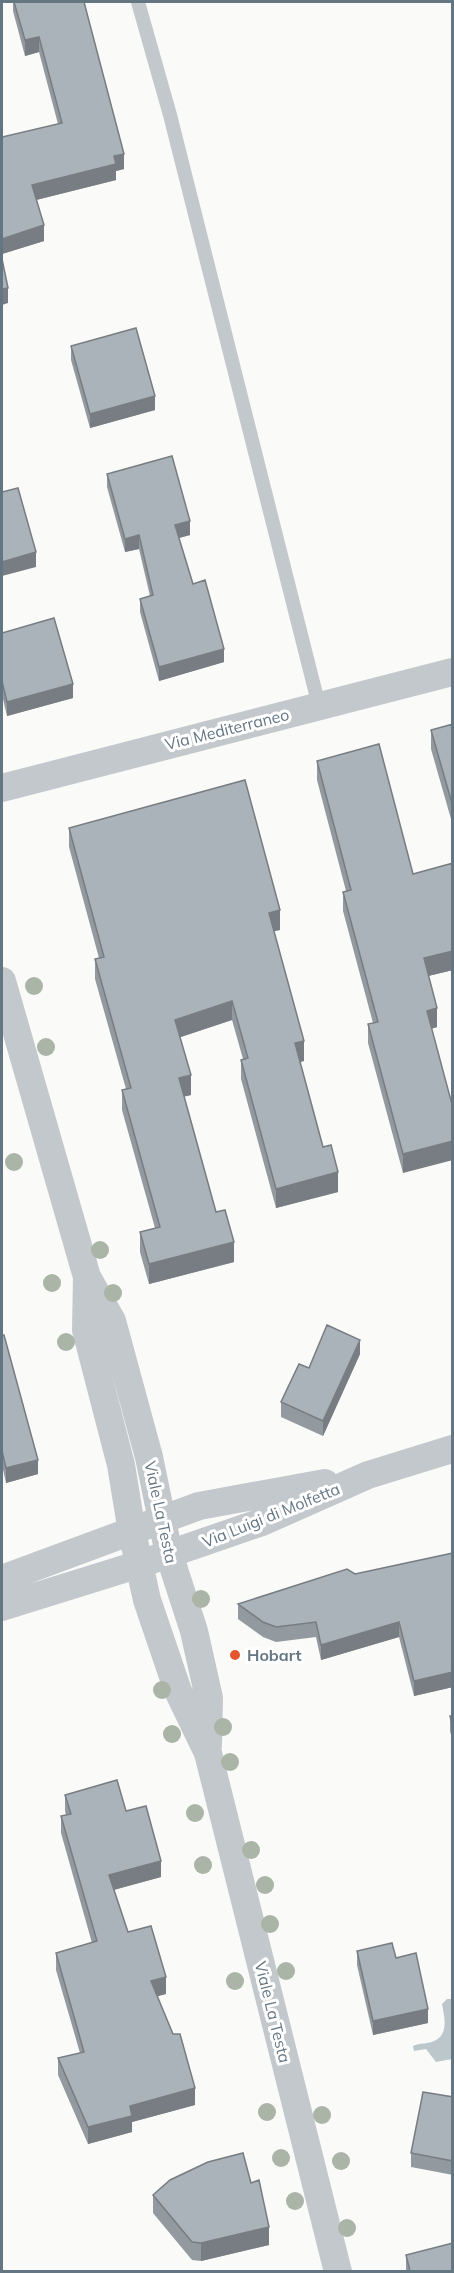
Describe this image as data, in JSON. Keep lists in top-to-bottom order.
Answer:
{
  "streets": {
    "street": ["Via Mediterraneo", "Viale La Testa", "Via Luigi di Molfetta"]
  },
  "crossings": [
    ["Viale La Testa", "Via Luigi di Molfetta"]
  ],
  "places": ["Hobart"]
}
